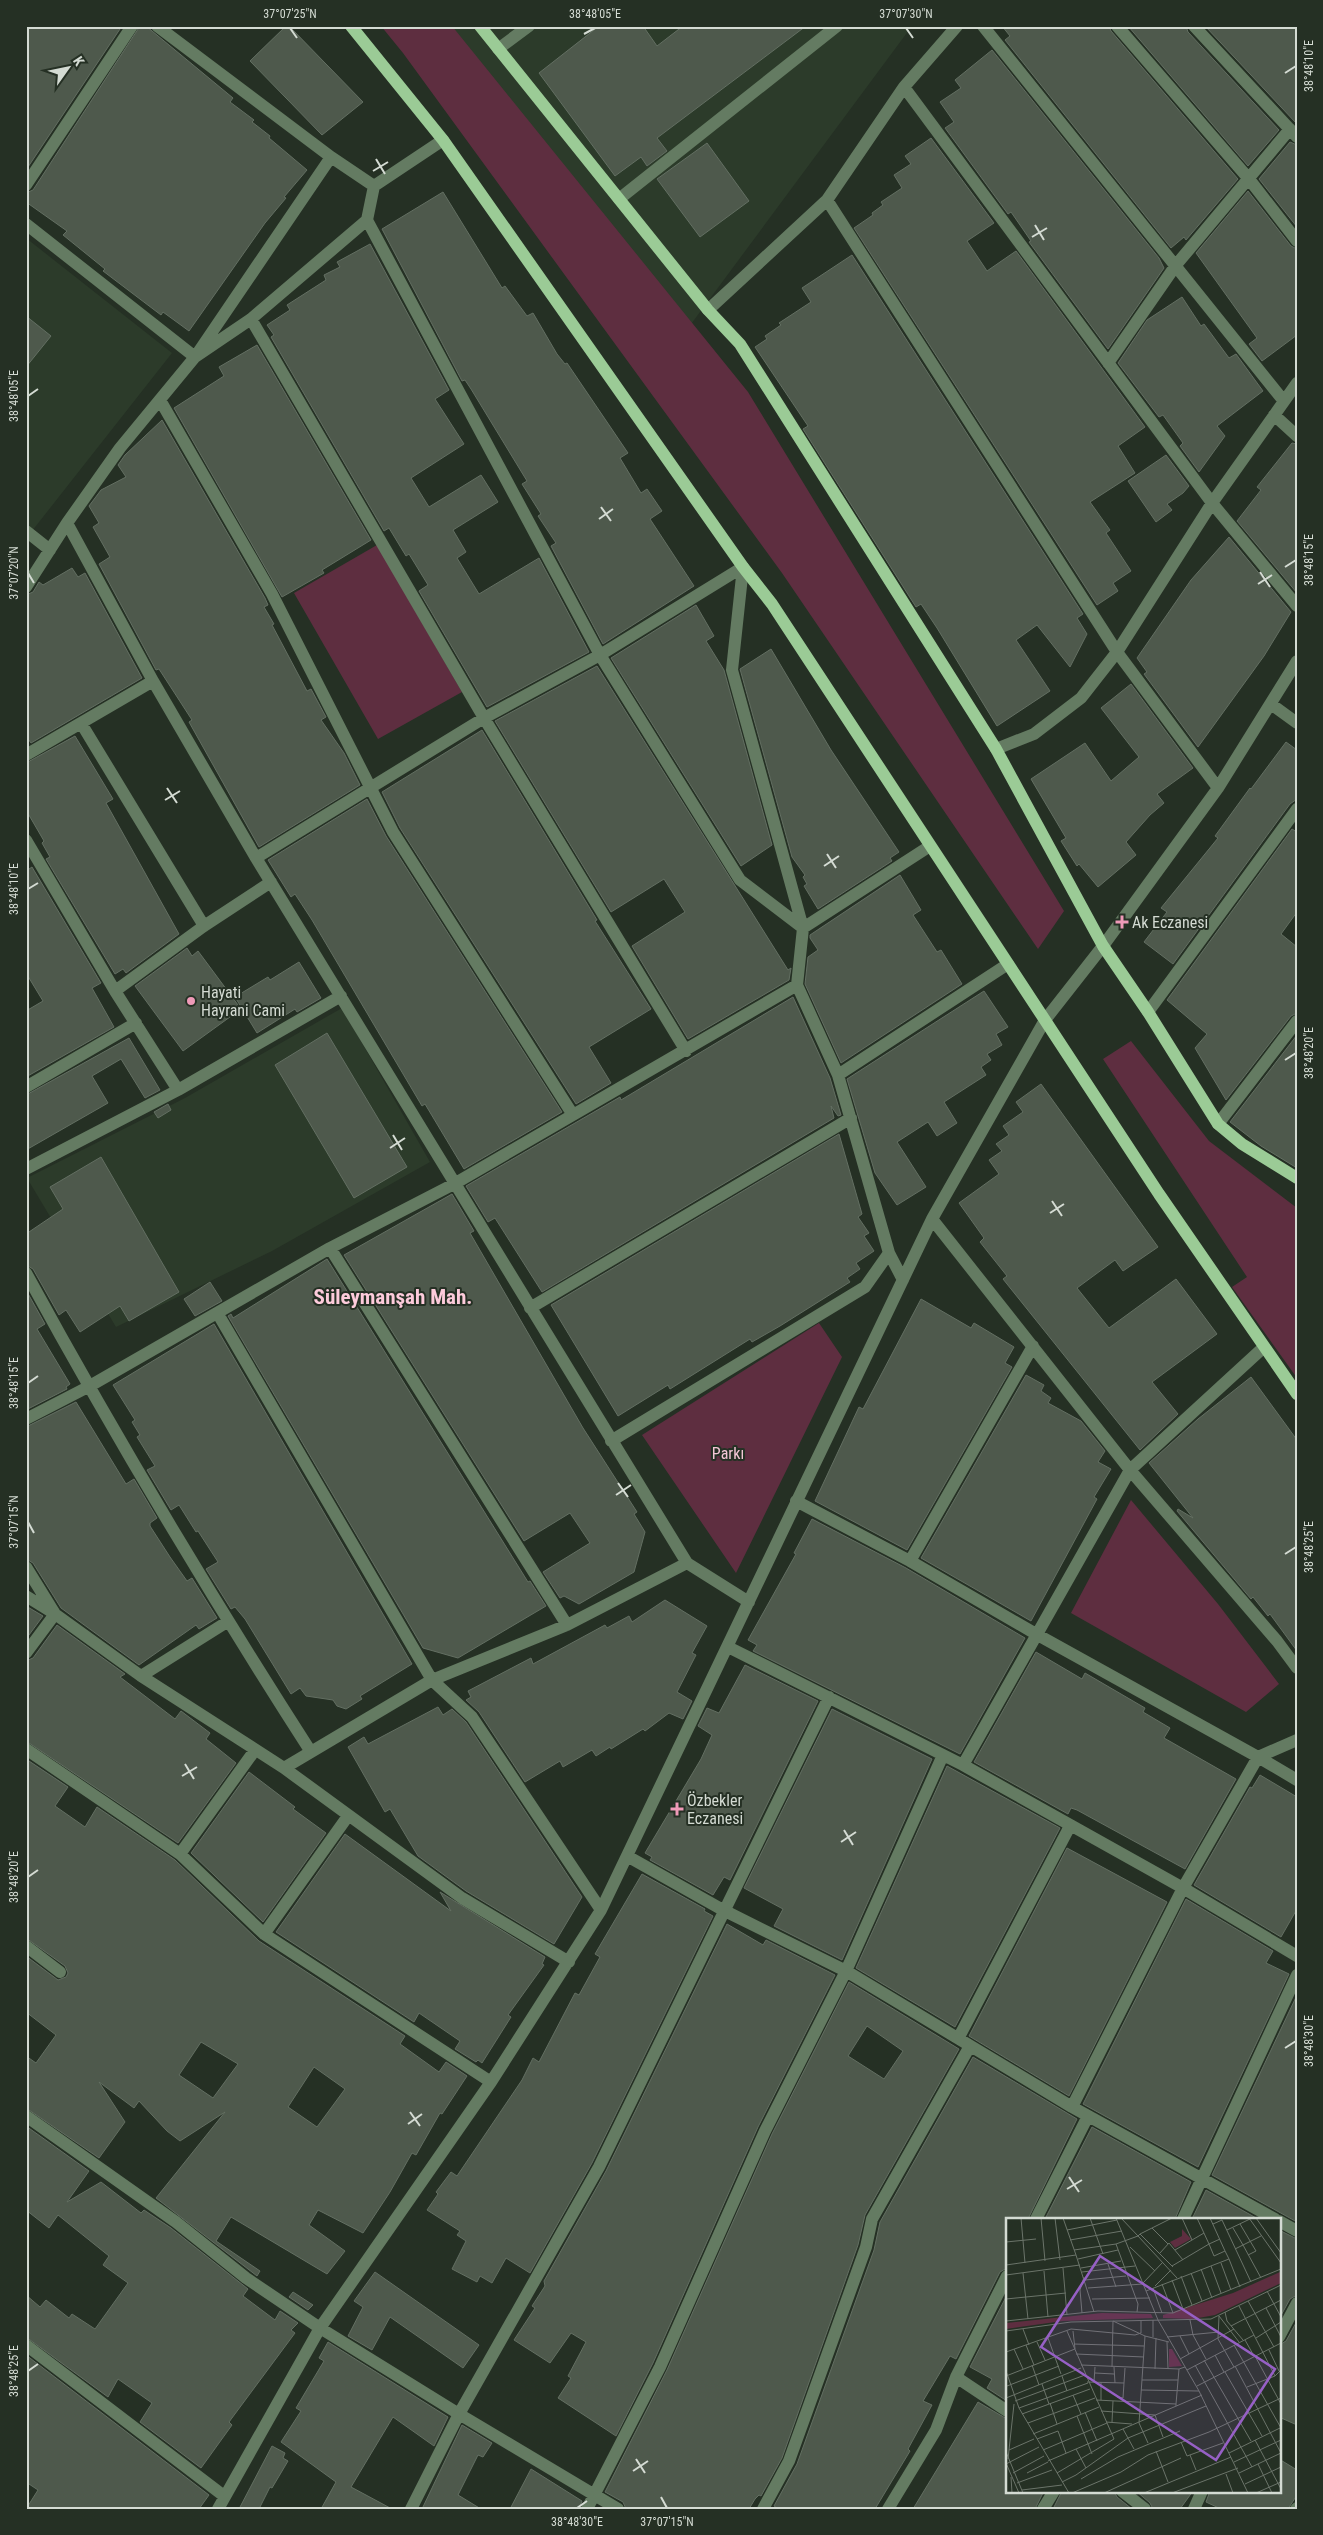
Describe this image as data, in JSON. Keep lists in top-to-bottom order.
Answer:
{
  "districts": ["Süleymanşah Mah."],
  "parks": ["Parkı"],
  "places": {
    "health": ["Ak Eczanesi", "Özbekler Eczanesi"],
    "other": ["Hayati Hayrani Cami"]
  },
  "north": "top right",
  "coordinates": [
    "37°07'25\"N",
    "38°48'05\"E",
    "37°07'30\"N",
    "38°48'10\"E",
    "38°48'15\"E",
    "37°07'20\"N",
    "38°48'20\"E",
    "37°07'15\"N",
    "38°48'25\"E",
    "38°48'30\"E"
  ]
}
